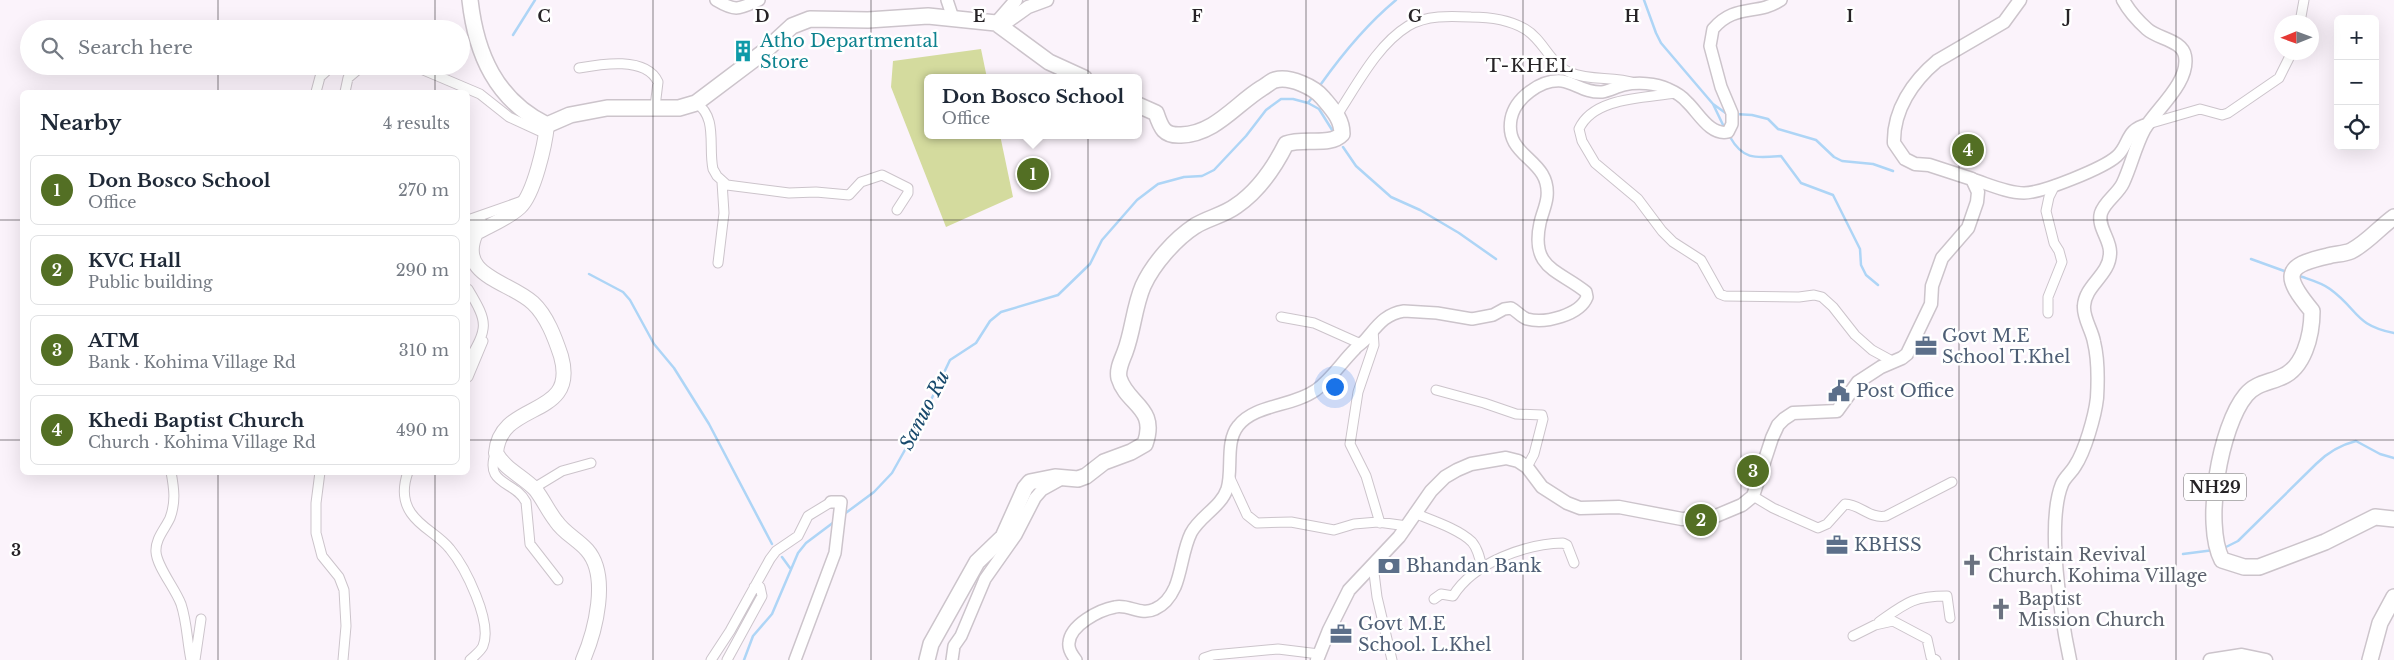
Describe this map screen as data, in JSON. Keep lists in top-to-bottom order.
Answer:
{
  "streets": {
    "highway": ["NH29"]
  },
  "districts": ["T-KHEL"],
  "water": ["Sanuo Ru"],
  "places": {
    "building": ["Atho Departmental Store"],
    "office": ["Govt M.E School T.Khel", "KBHSS", "Govt M.E School. L.Khel"],
    "public building": ["Post Office"],
    "church": ["Christain Revival Church. Kohima Village", "Baptist Mission Church"],
    "bank": ["Bhandan Bank"]
  },
  "north": "left",
  "page": {
    "map_buttons": ["+", "−"],
    "search": "Search here",
    "popup": ["Don Bosco School", "Office"],
    "heading": ["Nearby", "4 results"],
    "pins": [
      "4",
      "1",
      "3",
      "2"
    ],
    "list": [
      {
        "mark": "1",
        "name": "Don Bosco School",
        "note": "Office",
        "value": "270 m"
      },
      {
        "mark": "2",
        "name": "KVC Hall",
        "note": "Public building",
        "value": "290 m"
      },
      {
        "mark": "3",
        "name": "ATM",
        "note": "Bank · Kohima Village Rd",
        "value": "310 m"
      },
      {
        "mark": "4",
        "name": "Khedi Baptist Church",
        "note": "Church · Kohima Village Rd",
        "value": "490 m"
      }
    ]
  },
  "grid": {
    "columns": [
      "C",
      "D",
      "E",
      "F",
      "G",
      "H",
      "I",
      "J"
    ],
    "rows": ["3"]
  }
}
